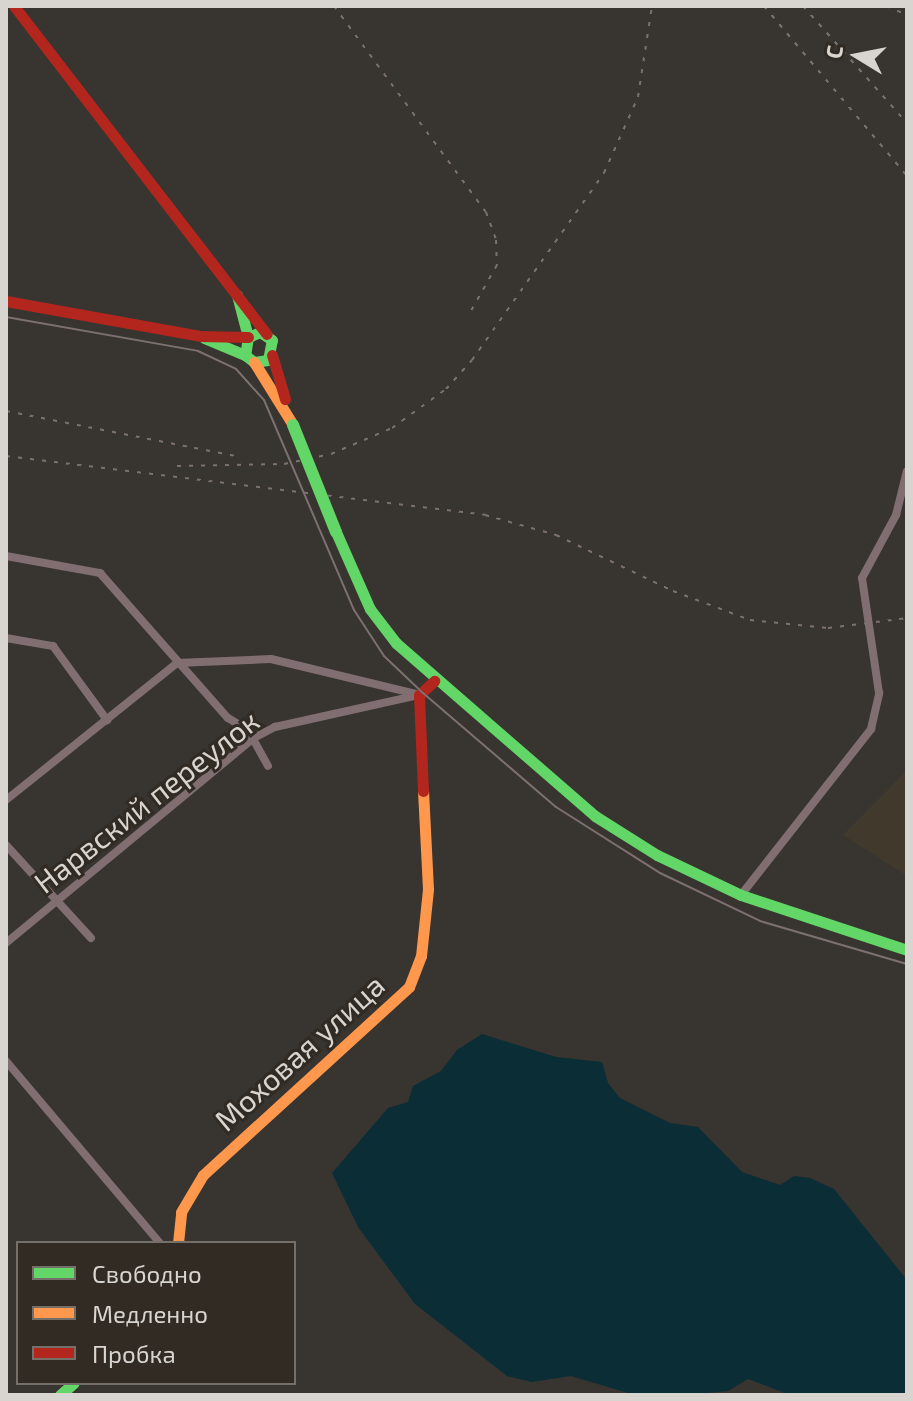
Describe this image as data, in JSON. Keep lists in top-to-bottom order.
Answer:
{
  "streets": {
    "main road": ["Моховая улица"],
    "street": ["Нарвский переулок"]
  },
  "crossings": [
    ["Нарвский переулок", "Моховая улица"]
  ],
  "legend": ["Свободно", "Медленно", "Пробка"],
  "north": "left"
}
